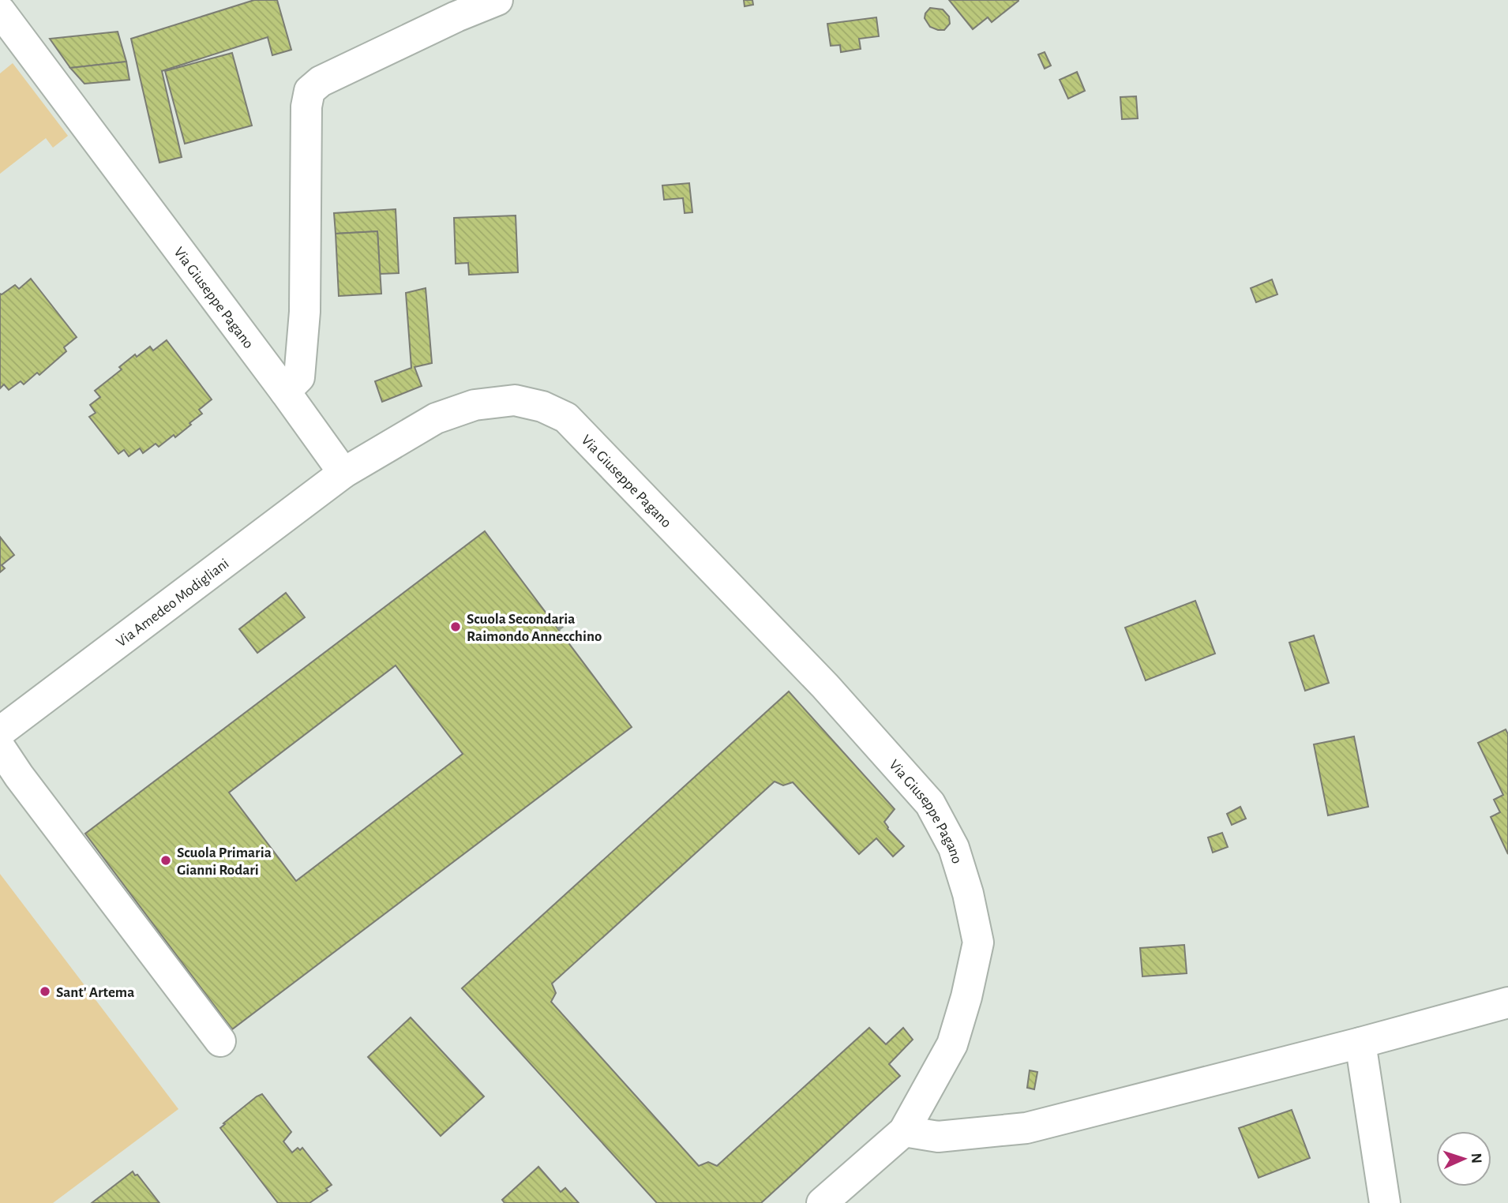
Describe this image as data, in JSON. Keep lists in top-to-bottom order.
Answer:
{
  "streets": {
    "street": ["Via Giuseppe Pagano", "Via Amedeo Modigliani"]
  },
  "crossings": [
    ["Via Giuseppe Pagano", "Via Amedeo Modigliani"]
  ],
  "places": ["Scuola Secondaria Raimondo Annecchino", "Scuola Primaria Gianni Rodari", "Sant' Artema"],
  "north": "right"
}
